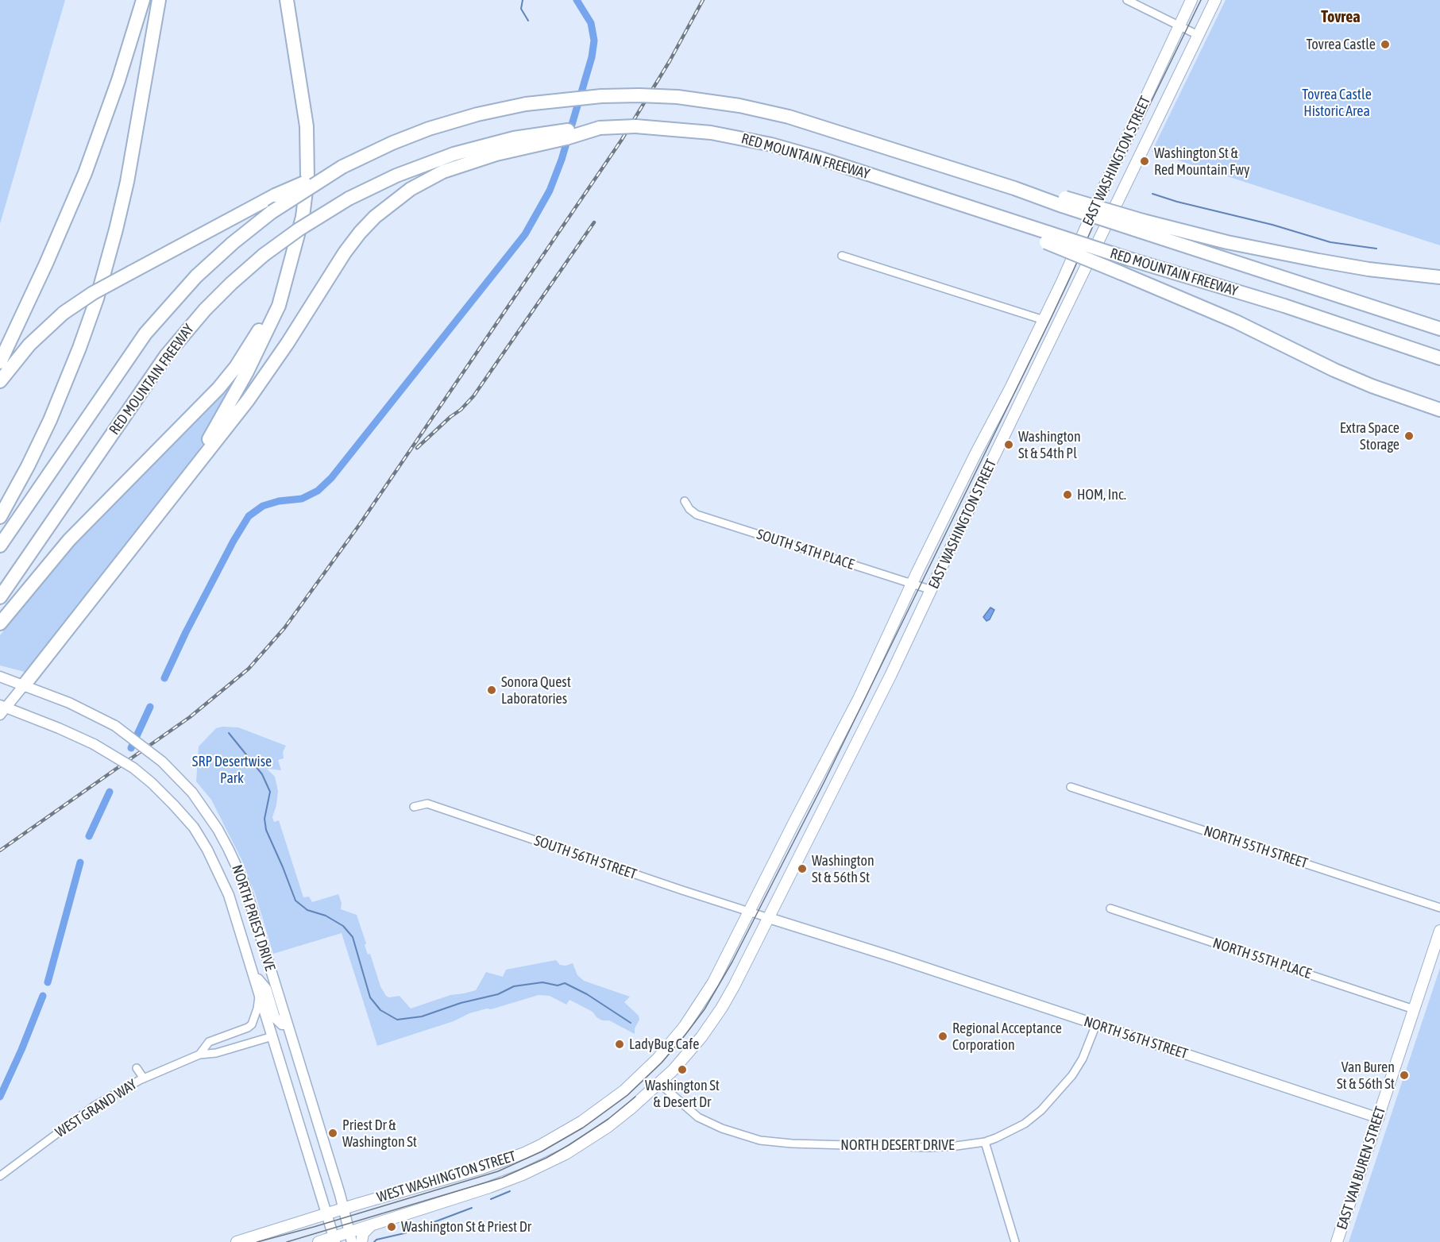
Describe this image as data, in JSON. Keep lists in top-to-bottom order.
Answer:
{
  "streets": {
    "highway": ["RED MOUNTAIN FREEWAY"],
    "main road": [
      "EAST WASHINGTON STREET",
      "NORTH PRIEST DRIVE",
      "NORTH 56TH STREET",
      "EAST VAN BUREN STREET",
      "WEST WASHINGTON STREET"
    ],
    "street": [
      "SOUTH 54TH PLACE",
      "NORTH 55TH STREET",
      "SOUTH 56TH STREET",
      "NORTH 55TH PLACE",
      "WEST GRAND WAY",
      "NORTH DESERT DRIVE"
    ]
  },
  "crossings": [
    ["EAST WASHINGTON STREET", "SOUTH 54TH PLACE"],
    ["EAST WASHINGTON STREET", "SOUTH 56TH STREET"],
    ["EAST WASHINGTON STREET", "NORTH 56TH STREET"],
    ["EAST WASHINGTON STREET", "WEST WASHINGTON STREET"],
    ["SOUTH 56TH STREET", "NORTH 56TH STREET"],
    ["SOUTH 56TH STREET", "WEST WASHINGTON STREET"],
    ["NORTH PRIEST DRIVE", "WEST GRAND WAY"],
    ["NORTH PRIEST DRIVE", "WEST WASHINGTON STREET"],
    ["NORTH 55TH PLACE", "EAST VAN BUREN STREET"],
    ["NORTH 56TH STREET", "NORTH DESERT DRIVE"],
    ["NORTH 56TH STREET", "EAST VAN BUREN STREET"],
    ["NORTH 56TH STREET", "WEST WASHINGTON STREET"],
    ["NORTH DESERT DRIVE", "WEST WASHINGTON STREET"]
  ],
  "districts": ["Tovrea"],
  "parks": ["Tovrea Castle Historic Area", "SRP Desertwise Park"],
  "places": [
    "Tovrea Castle",
    "Washington St & Red Mountain Fwy",
    "Extra Space Storage",
    "Washington St & 54th Pl",
    "HOM, Inc.",
    "Sonora Quest Laboratories",
    "Washington St & 56th St",
    "Regional Acceptance Corporation",
    "LadyBug Cafe",
    "Washington St & Desert Dr",
    "Van Buren St & 56th St",
    "Priest Dr & Washington St",
    "Washington St & Priest Dr"
  ]
}
